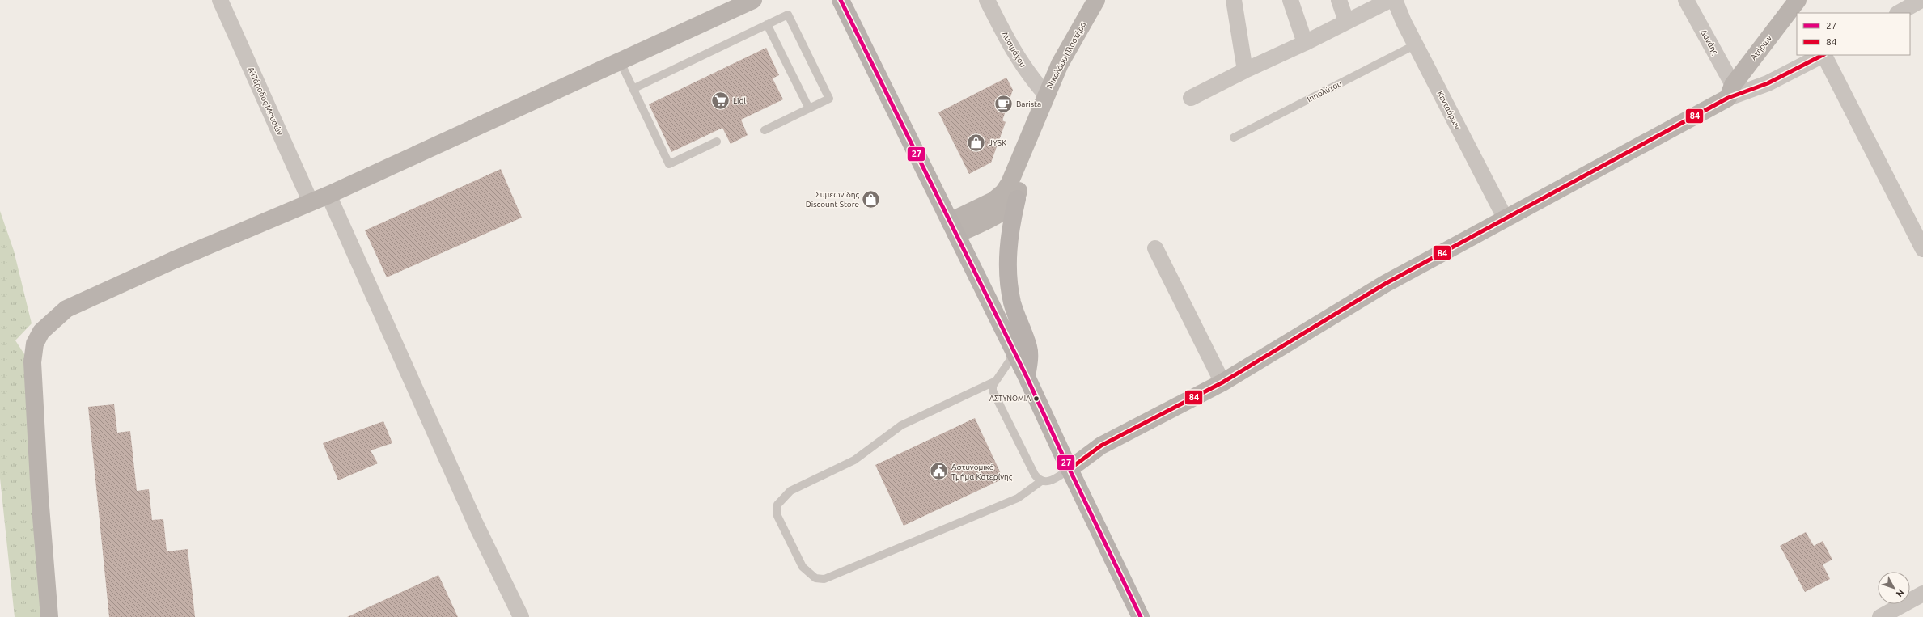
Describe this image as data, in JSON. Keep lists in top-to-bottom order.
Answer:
{
  "streets": {
    "street": [
      "Δανάης",
      "Ατήρων",
      "Λυσιμάχου",
      "Νικολάου Πλαστήρα",
      "Α΄ Πάροδος Μουσών",
      "Κενταύρων"
    ],
    "lane": ["Ιππολύτου"]
  },
  "crossings": [
    ["Δανάης", "Ατήρων"],
    ["Λυσιμάχου", "Νικολάου Πλαστήρα"],
    ["Ιππολύτου", "Κενταύρων"]
  ],
  "places": {
    "supermarket": ["Lidl"],
    "cafe": ["Barista"],
    "shop": ["JYSK", "Συμεωνίδης Discount Store"],
    "other": ["ΑΣΤΥΝΟΜΙΑ"],
    "public building": ["Αστυνομικό Τμήμα Κατερίνης"]
  },
  "lines": ["transit line 27", "transit line 84"],
  "legend": ["27", "84"],
  "north": "bottom right"
}
